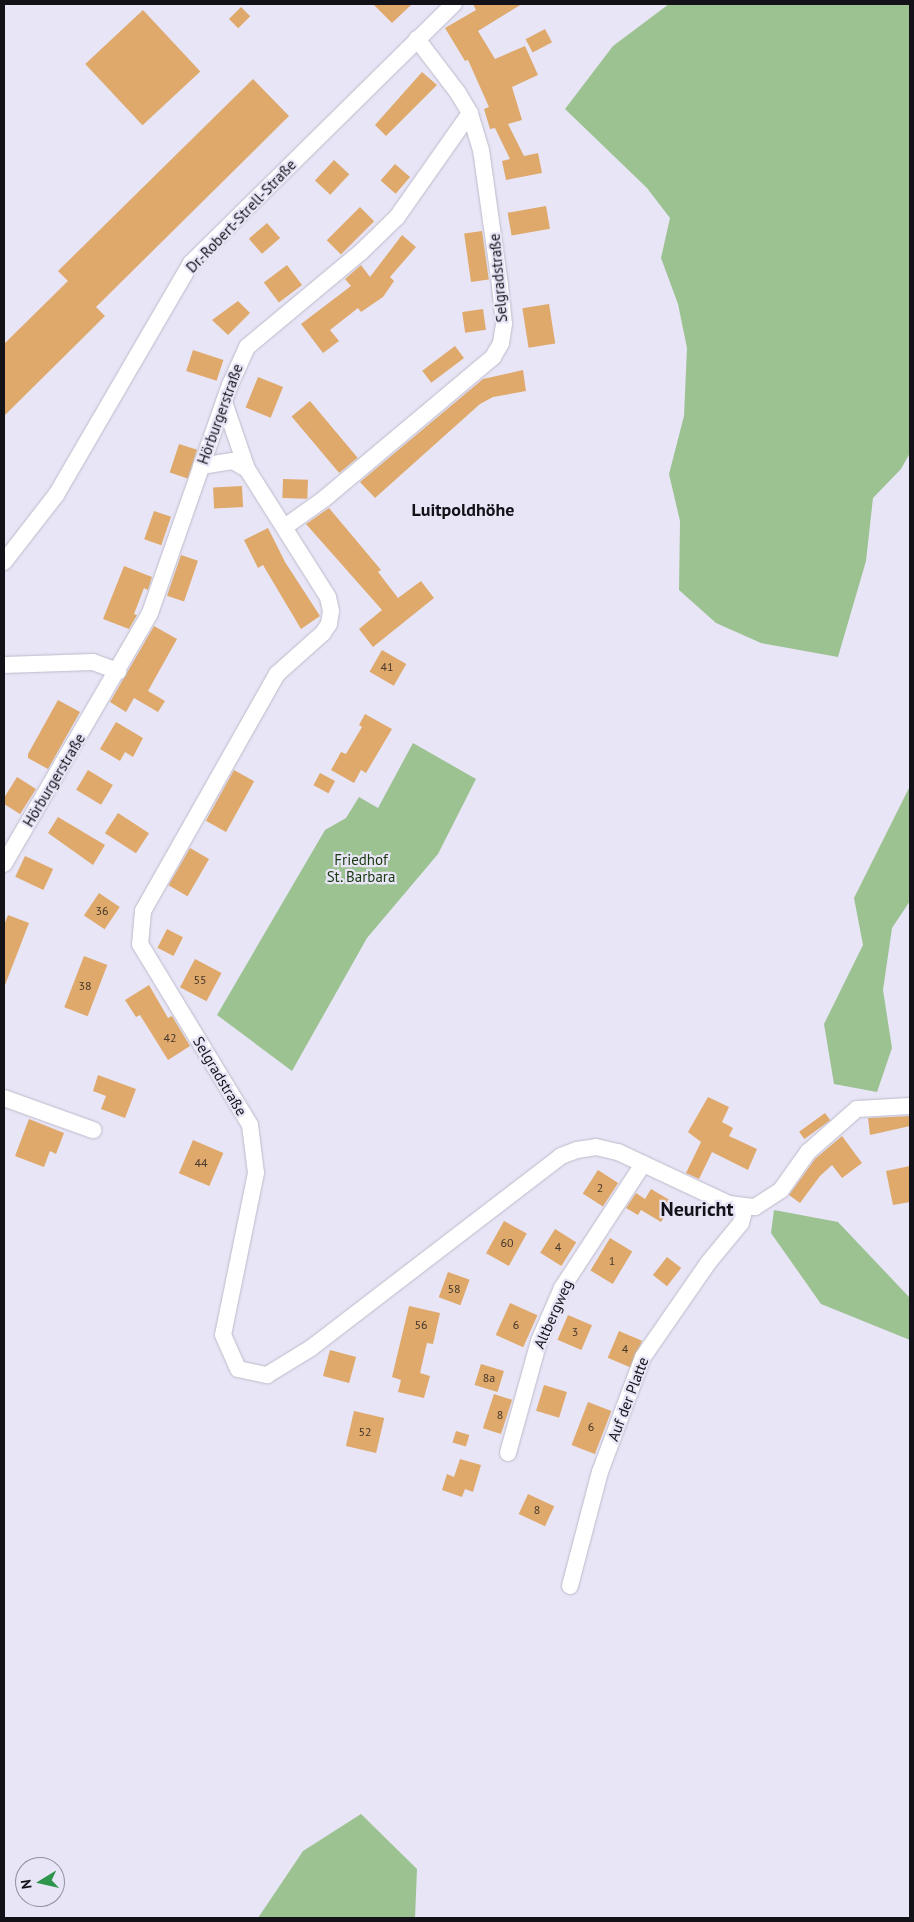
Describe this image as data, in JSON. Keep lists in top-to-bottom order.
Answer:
{
  "streets": {
    "street": [
      "Dr.-Robert-Strell-Straße",
      "Selgradstraße",
      "Hörburgerstraße",
      "Altbergweg",
      "Auf der Platte"
    ]
  },
  "crossings": [
    ["Dr.-Robert-Strell-Straße", "Selgradstraße"],
    ["Selgradstraße", "Hörburgerstraße"],
    ["Selgradstraße", "Altbergweg"]
  ],
  "districts": ["Luitpoldhöhe", "Neuricht"],
  "parks": ["Friedhof St. Barbara"],
  "house_numbers": [
    "41",
    "36",
    "55",
    "38",
    "42",
    "44",
    "2",
    "60",
    "4",
    "1",
    "58",
    "56",
    "6",
    "3",
    "4",
    "8a",
    "8",
    "6",
    "52",
    "8"
  ],
  "north": "left"
}
